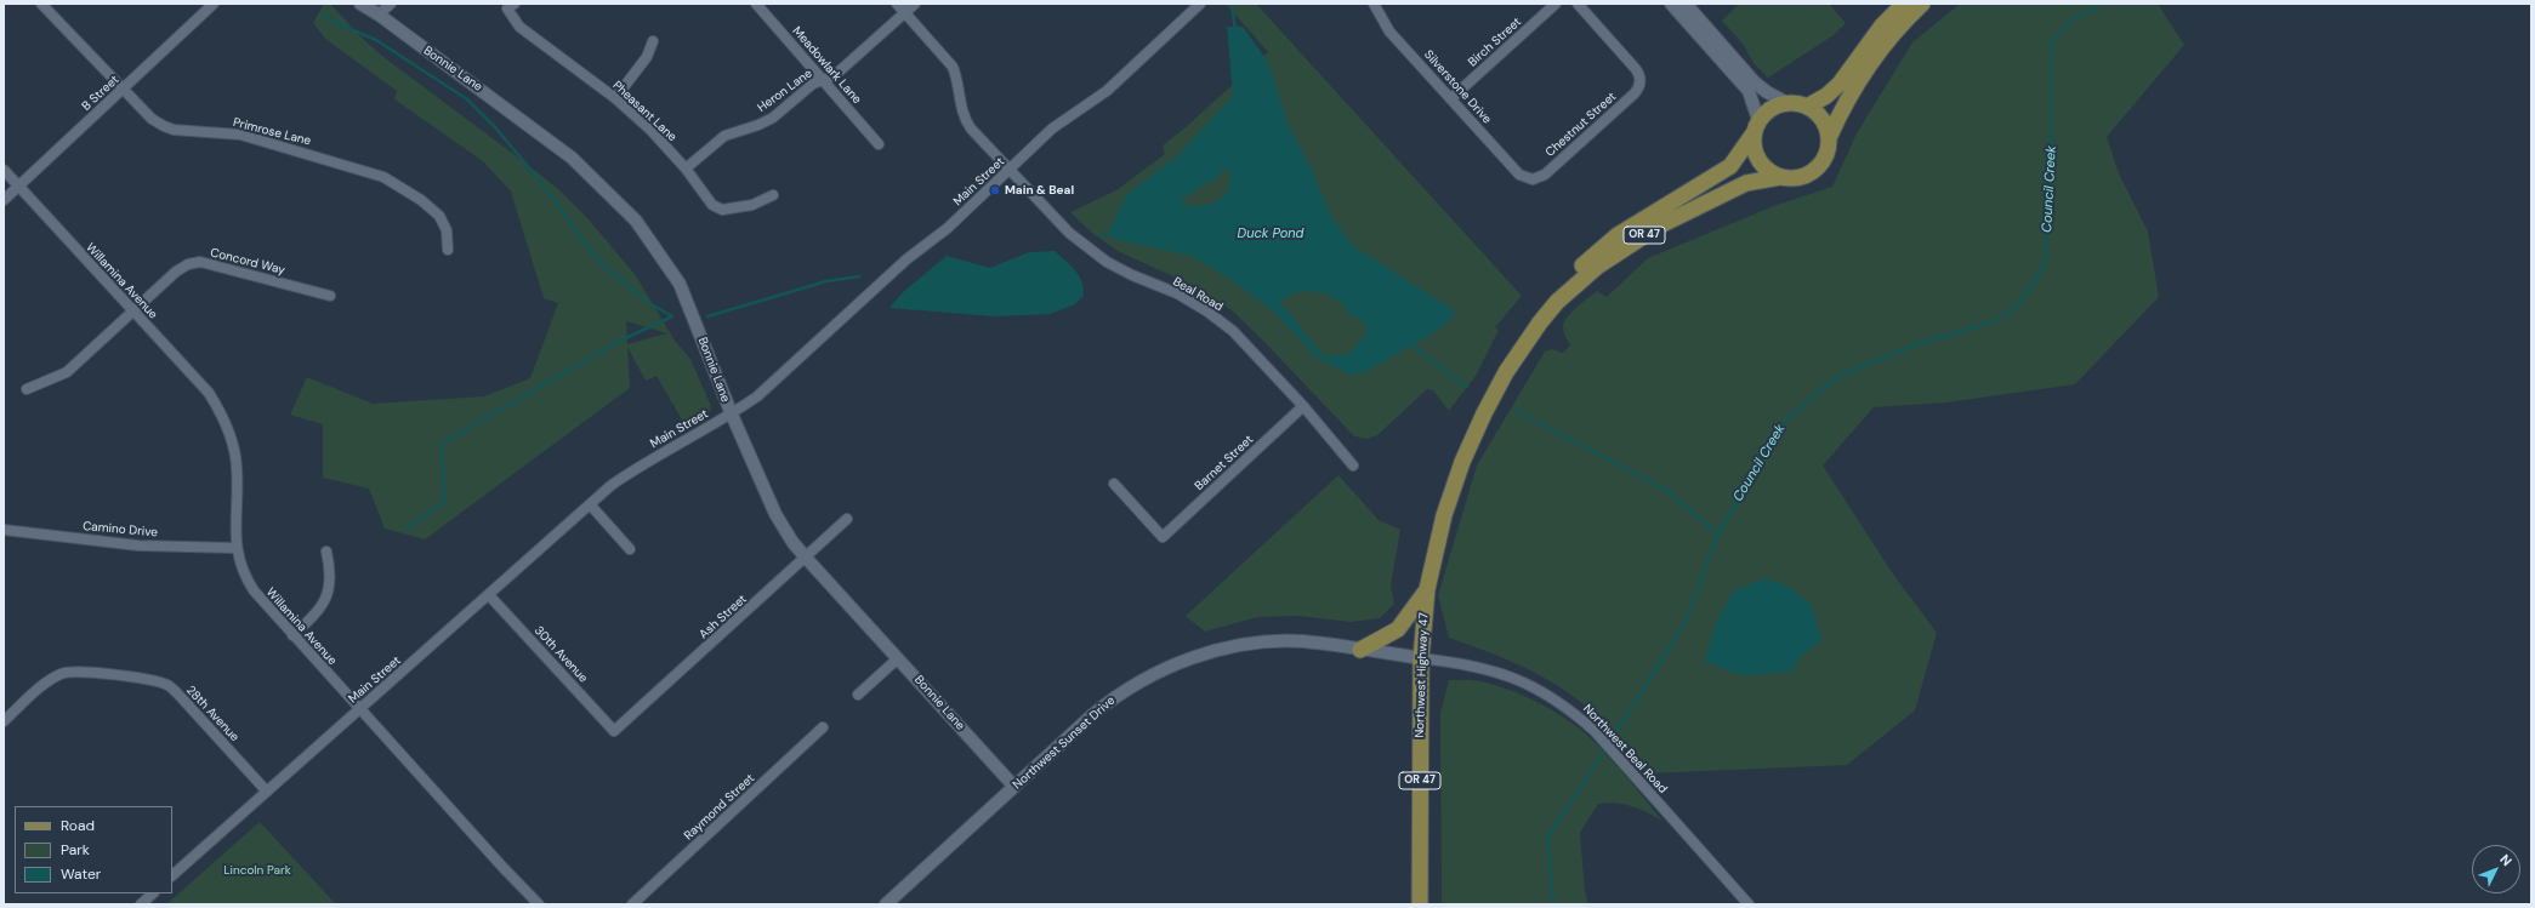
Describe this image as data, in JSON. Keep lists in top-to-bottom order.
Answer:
{
  "streets": {
    "main road": ["OR 47", "Northwest Highway 47"],
    "street": [
      "Birch Street",
      "Meadowlark Lane",
      "Bonnie Lane",
      "Silverstone Drive",
      "Heron Lane",
      "B Street",
      "Pheasant Lane",
      "Chestnut Street",
      "Primrose Lane",
      "Main Street",
      "Concord Way",
      "Willamina Avenue",
      "Beal Road",
      "Barnet Street",
      "Camino Drive",
      "Ash Street",
      "30th Avenue",
      "28th Avenue",
      "Northwest Sunset Drive",
      "Northwest Beal Road",
      "Raymond Street"
    ]
  },
  "crossings": [
    ["Birch Street", "Silverstone Drive"],
    ["Meadowlark Lane", "Heron Lane"],
    ["Bonnie Lane", "Main Street"],
    ["Bonnie Lane", "Ash Street"],
    ["Bonnie Lane", "Northwest Sunset Drive"],
    ["Silverstone Drive", "Chestnut Street"],
    ["Heron Lane", "Pheasant Lane"],
    ["Heron Lane", "Beal Road"],
    ["B Street", "Primrose Lane"],
    ["B Street", "Willamina Avenue"],
    ["Main Street", "Willamina Avenue"],
    ["Main Street", "Beal Road"],
    ["Main Street", "30th Avenue"],
    ["Main Street", "28th Avenue"],
    ["Concord Way", "Willamina Avenue"],
    ["Willamina Avenue", "Camino Drive"],
    ["Beal Road", "Barnet Street"],
    ["Ash Street", "30th Avenue"],
    ["Northwest Highway 47", "Northwest Sunset Drive"],
    ["Northwest Highway 47", "Northwest Beal Road"],
    ["Northwest Sunset Drive", "Northwest Beal Road"]
  ],
  "water": ["Council Creek", "Duck Pond"],
  "parks": ["Lincoln Park"],
  "places": ["Main & Beal"],
  "legend": ["Road", "Park", "Water"],
  "north": "top right"
}
